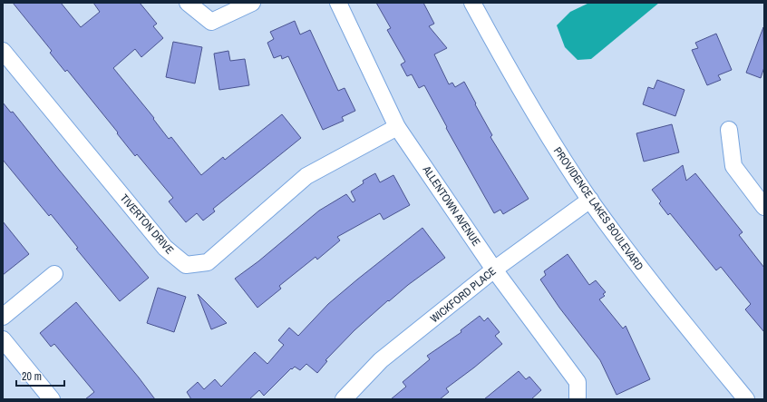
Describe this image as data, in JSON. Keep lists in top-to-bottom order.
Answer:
{
  "streets": {
    "street": [
      "ALLENTOWN AVENUE",
      "PROVIDENCE LAKES BOULEVARD",
      "TIVERTON DRIVE",
      "WICKFORD PLACE"
    ]
  },
  "crossings": [
    ["ALLENTOWN AVENUE", "TIVERTON DRIVE"],
    ["ALLENTOWN AVENUE", "WICKFORD PLACE"],
    ["PROVIDENCE LAKES BOULEVARD", "WICKFORD PLACE"]
  ],
  "scale_bar": "20 m"
}
